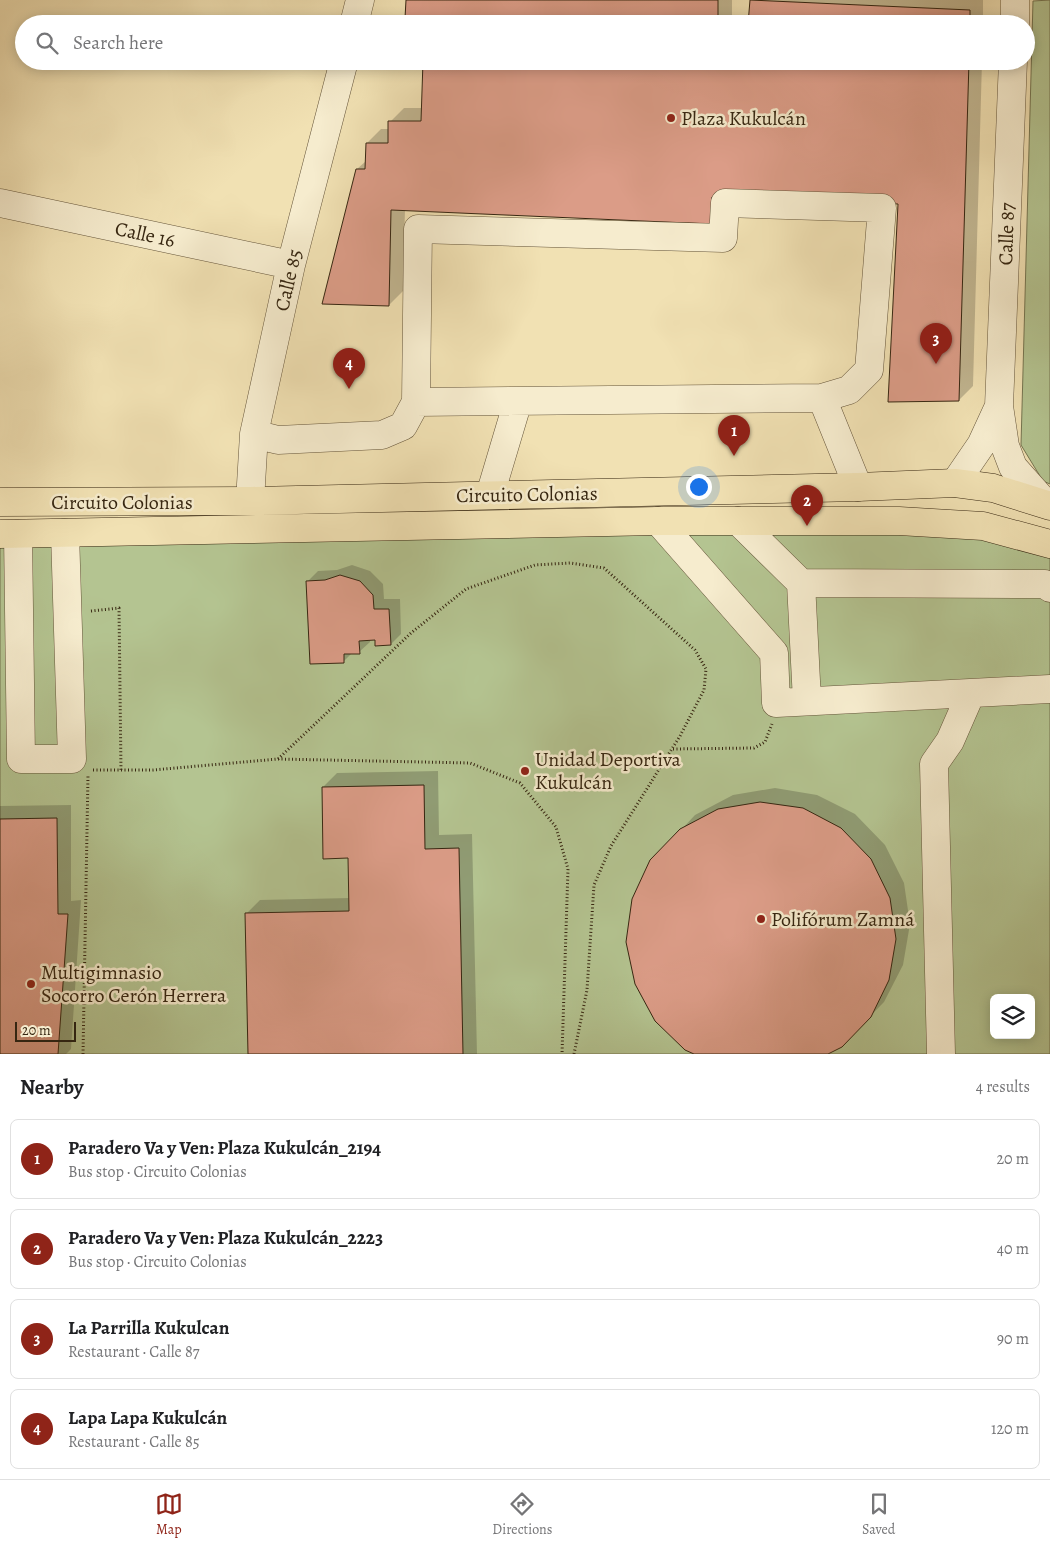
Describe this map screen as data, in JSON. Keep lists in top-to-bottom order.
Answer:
{
  "streets": {
    "main road": ["Circuito Colonias"],
    "street": ["Calle 16", "Calle 87", "Calle 85"]
  },
  "crossings": [
    ["Calle 16", "Calle 85"],
    ["Calle 87", "Circuito Colonias"],
    ["Calle 85", "Circuito Colonias"]
  ],
  "places": [
    "Plaza Kukulcán",
    "Unidad Deportiva Kukulcán",
    "Polifórum Zamná",
    "Multigimnasio Socorro Cerón Herrera"
  ],
  "scale_bar": "20 m",
  "page": {
    "search": "Search here",
    "pins": [
      "3",
      "4",
      "1",
      "2"
    ],
    "scale": "20 m",
    "heading": ["Nearby", "4 results"],
    "list": [
      {
        "mark": "1",
        "name": "Paradero Va y Ven: Plaza Kukulcán_2194",
        "note": "Bus stop · Circuito Colonias",
        "value": "20 m"
      },
      {
        "mark": "2",
        "name": "Paradero Va y Ven: Plaza Kukulcán_2223",
        "note": "Bus stop · Circuito Colonias",
        "value": "40 m"
      },
      {
        "mark": "3",
        "name": "La Parrilla Kukulcan",
        "note": "Restaurant · Calle 87",
        "value": "90 m"
      },
      {
        "mark": "4",
        "name": "Lapa Lapa Kukulcán",
        "note": "Restaurant · Calle 85",
        "value": "120 m"
      }
    ],
    "nav": ["Map", "Directions", "Saved"]
  }
}
